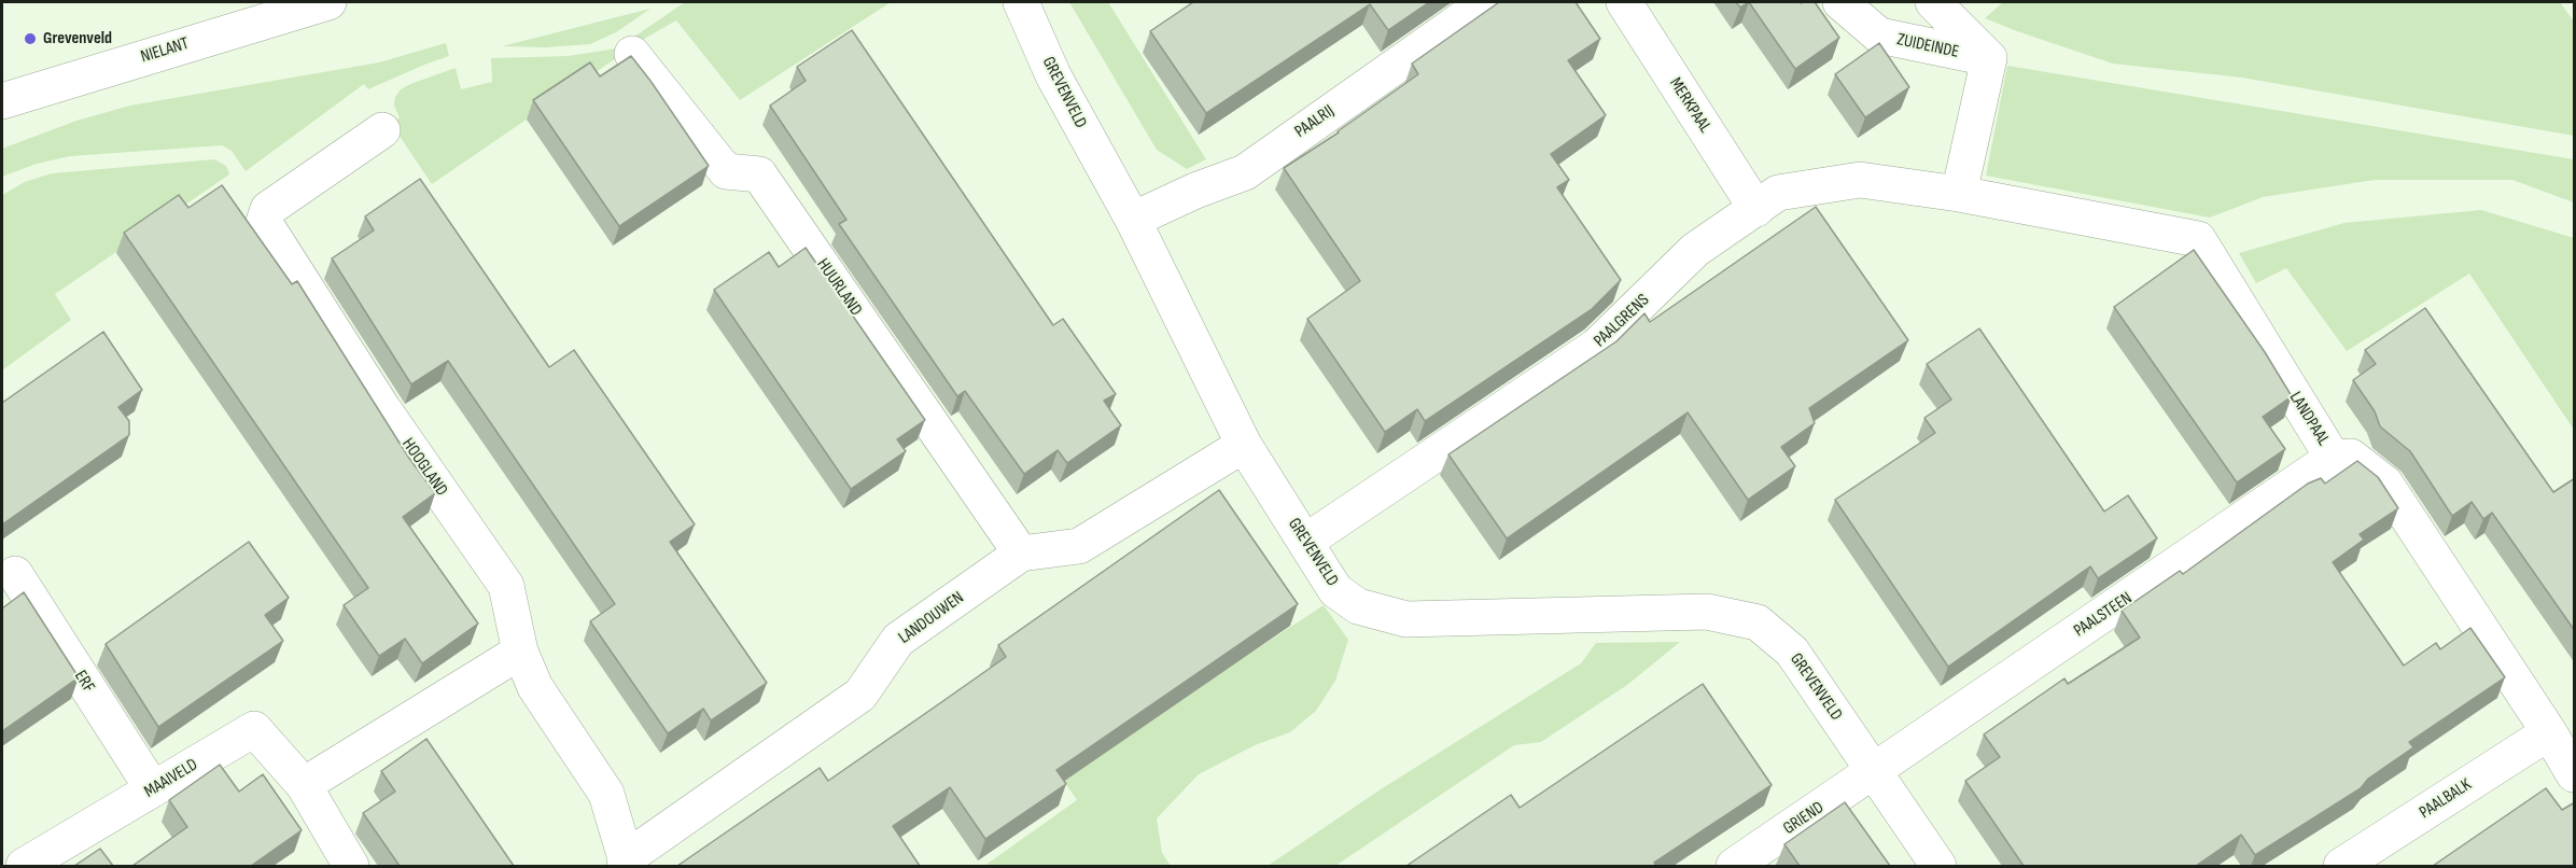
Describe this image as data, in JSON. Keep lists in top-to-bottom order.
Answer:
{
  "streets": {
    "street": [
      "ZUIDEINDE",
      "NIELANT",
      "GREVENVELD",
      "MERKPAAL",
      "PAALRIJ",
      "HUURLAND",
      "PAALGRENS",
      "LANDPAAL",
      "HOOGLAND",
      "PAALSTEEN",
      "LANDOUWEN",
      "ERF",
      "MAAIVELD",
      "PAALBALK",
      "GRIEND"
    ]
  },
  "crossings": [
    ["GREVENVELD", "PAALRIJ"],
    ["GREVENVELD", "PAALGRENS"],
    ["GREVENVELD", "PAALSTEEN"],
    ["GREVENVELD", "LANDOUWEN"],
    ["GREVENVELD", "GRIEND"],
    ["MERKPAAL", "PAALGRENS"],
    ["HUURLAND", "LANDOUWEN"],
    ["PAALGRENS", "LANDPAAL"],
    ["LANDPAAL", "PAALSTEEN"],
    ["LANDPAAL", "PAALBALK"],
    ["HOOGLAND", "LANDOUWEN"],
    ["PAALSTEEN", "GRIEND"],
    ["ERF", "MAAIVELD"]
  ],
  "places": ["Grevenveld"]
}
